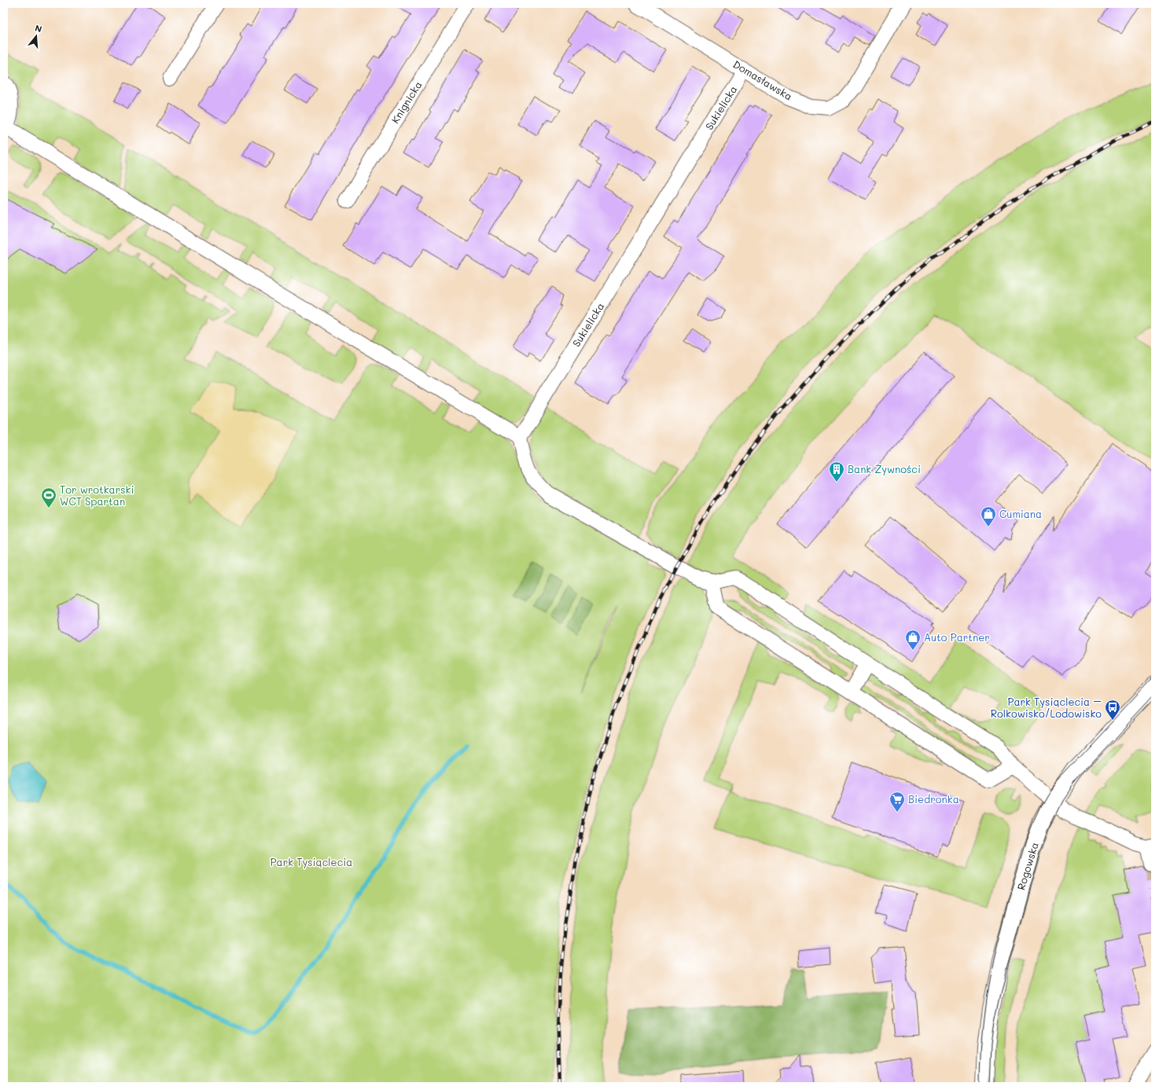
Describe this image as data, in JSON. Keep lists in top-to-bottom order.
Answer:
{
  "streets": {
    "street": [
      "Domasławska",
      "Knignicka",
      "Sukielicka",
      "Rogowska"
    ]
  },
  "crossings": [
    ["Domasławska", "Sukielicka"]
  ],
  "parks": ["Park Tysiąclecia"],
  "places": {
    "building": ["Bank Żywności"],
    "sports": ["Tor wrotkarski WCT Spartan"],
    "shop": ["Cumiana", "Auto Partner"],
    "bus stop": ["Park Tysiąclecia – Rolkowisko/Lodowisko"],
    "supermarket": ["Biedronka"]
  },
  "north": "top"
}
